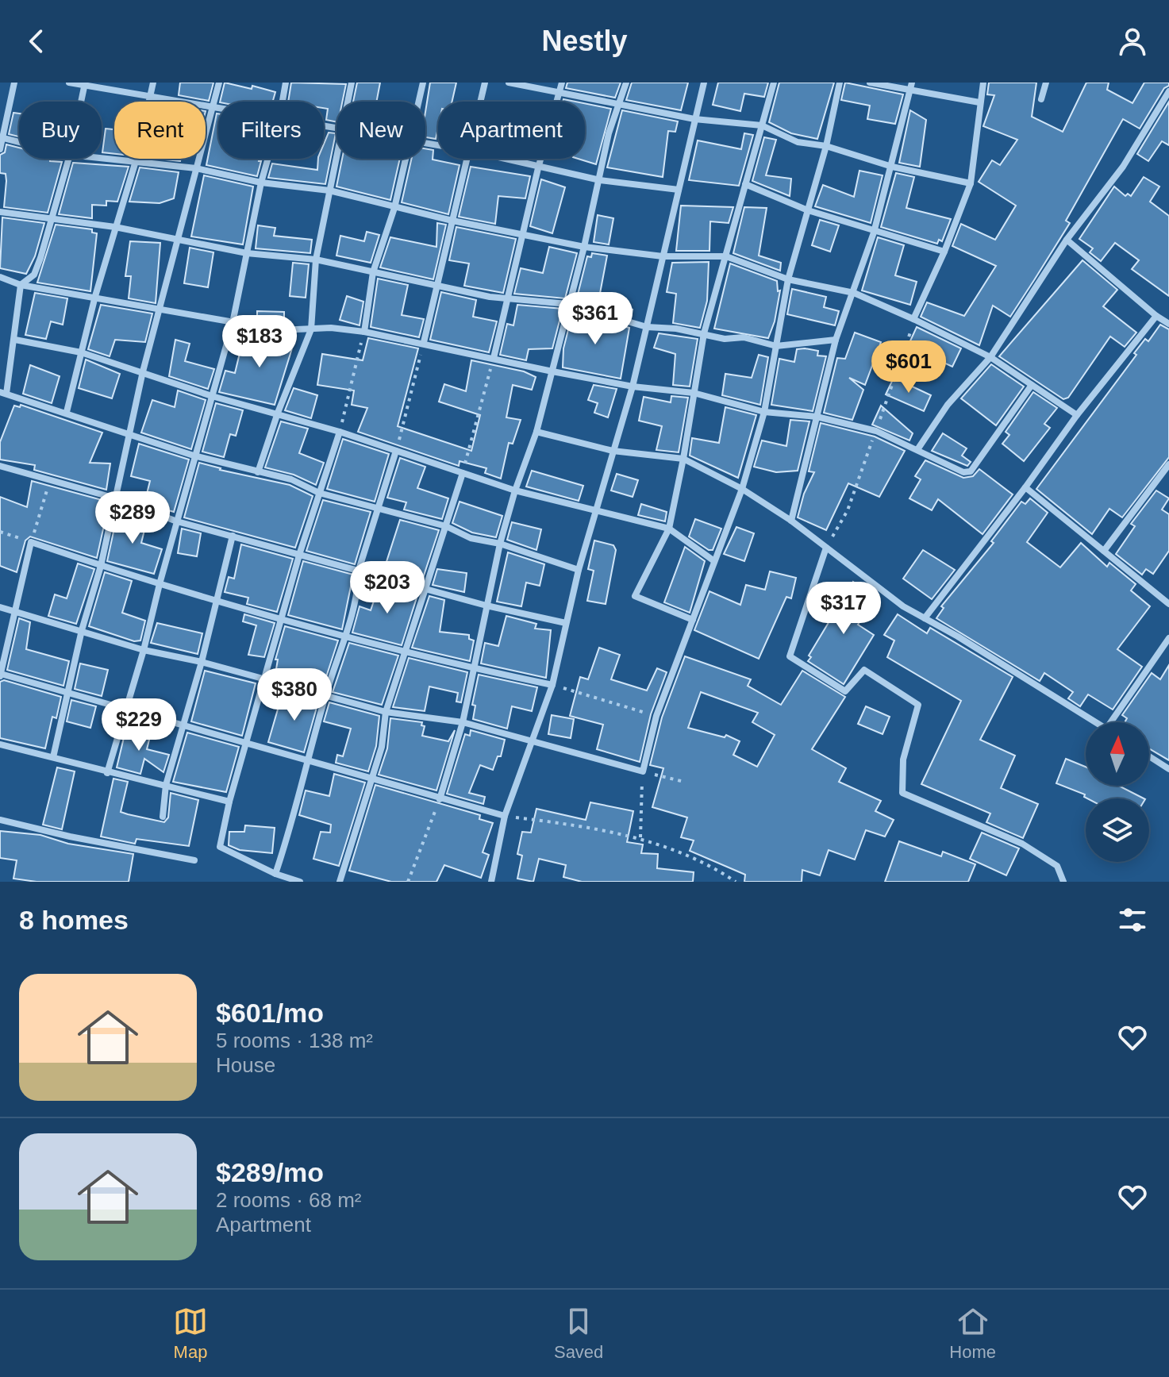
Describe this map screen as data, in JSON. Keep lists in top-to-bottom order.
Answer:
{
  "north": "top",
  "page": {
    "header": "Nestly",
    "chip": [
      "Buy",
      "Rent",
      "Filters",
      "New",
      "Apartment"
    ],
    "price": [
      "$361",
      "$183",
      "$601",
      "$289",
      "$203",
      "$317",
      "$380",
      "$229"
    ],
    "heading": "8 homes",
    "list": [
      {
        "name": "$601/mo",
        "note": "5 rooms · 138 m² · House"
      },
      {
        "name": "$289/mo",
        "note": "2 rooms · 68 m² · Apartment"
      }
    ],
    "tabs": ["Map", "Saved", "Home"]
  }
}
